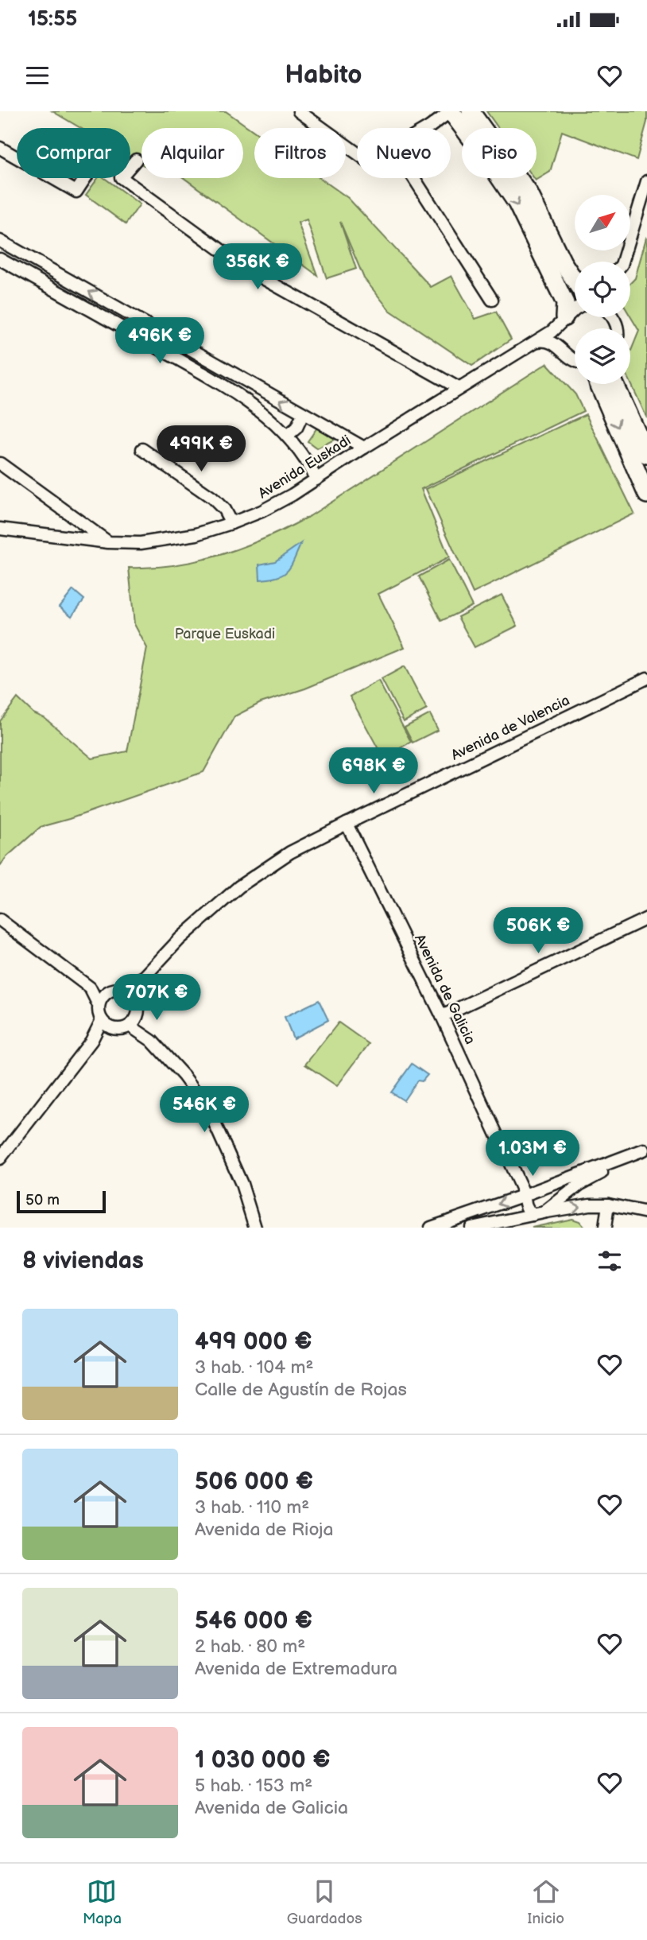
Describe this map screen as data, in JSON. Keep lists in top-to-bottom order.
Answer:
{
  "streets": {
    "street": ["Avenida Euskadi", "Avenida de Valencia", "Avenida de Galicia"]
  },
  "crossings": [
    ["Avenida de Valencia", "Avenida de Galicia"]
  ],
  "parks": ["Parque Euskadi"],
  "scale_bar": "50 m",
  "north": "top right",
  "page": {
    "status": "15:55",
    "header": "Habito",
    "chip": [
      "Comprar",
      "Alquilar",
      "Filtros",
      "Nuevo",
      "Piso"
    ],
    "price": [
      "356K €",
      "496K €",
      "499K €",
      "698K €",
      "506K €",
      "707K €",
      "546K €",
      "1.03M €"
    ],
    "scale": "50 m",
    "heading": "8 viviendas",
    "list": [
      {
        "name": "499 000 €",
        "note": "3 hab. · 104 m² · Calle de Agustín de Rojas"
      },
      {
        "name": "506 000 €",
        "note": "3 hab. · 110 m² · Avenida de Rioja"
      },
      {
        "name": "546 000 €",
        "note": "2 hab. · 80 m² · Avenida de Extremadura"
      },
      {
        "name": "1 030 000 €",
        "note": "5 hab. · 153 m² · Avenida de Galicia"
      }
    ],
    "tabs": ["Mapa", "Guardados", "Inicio"]
  }
}
